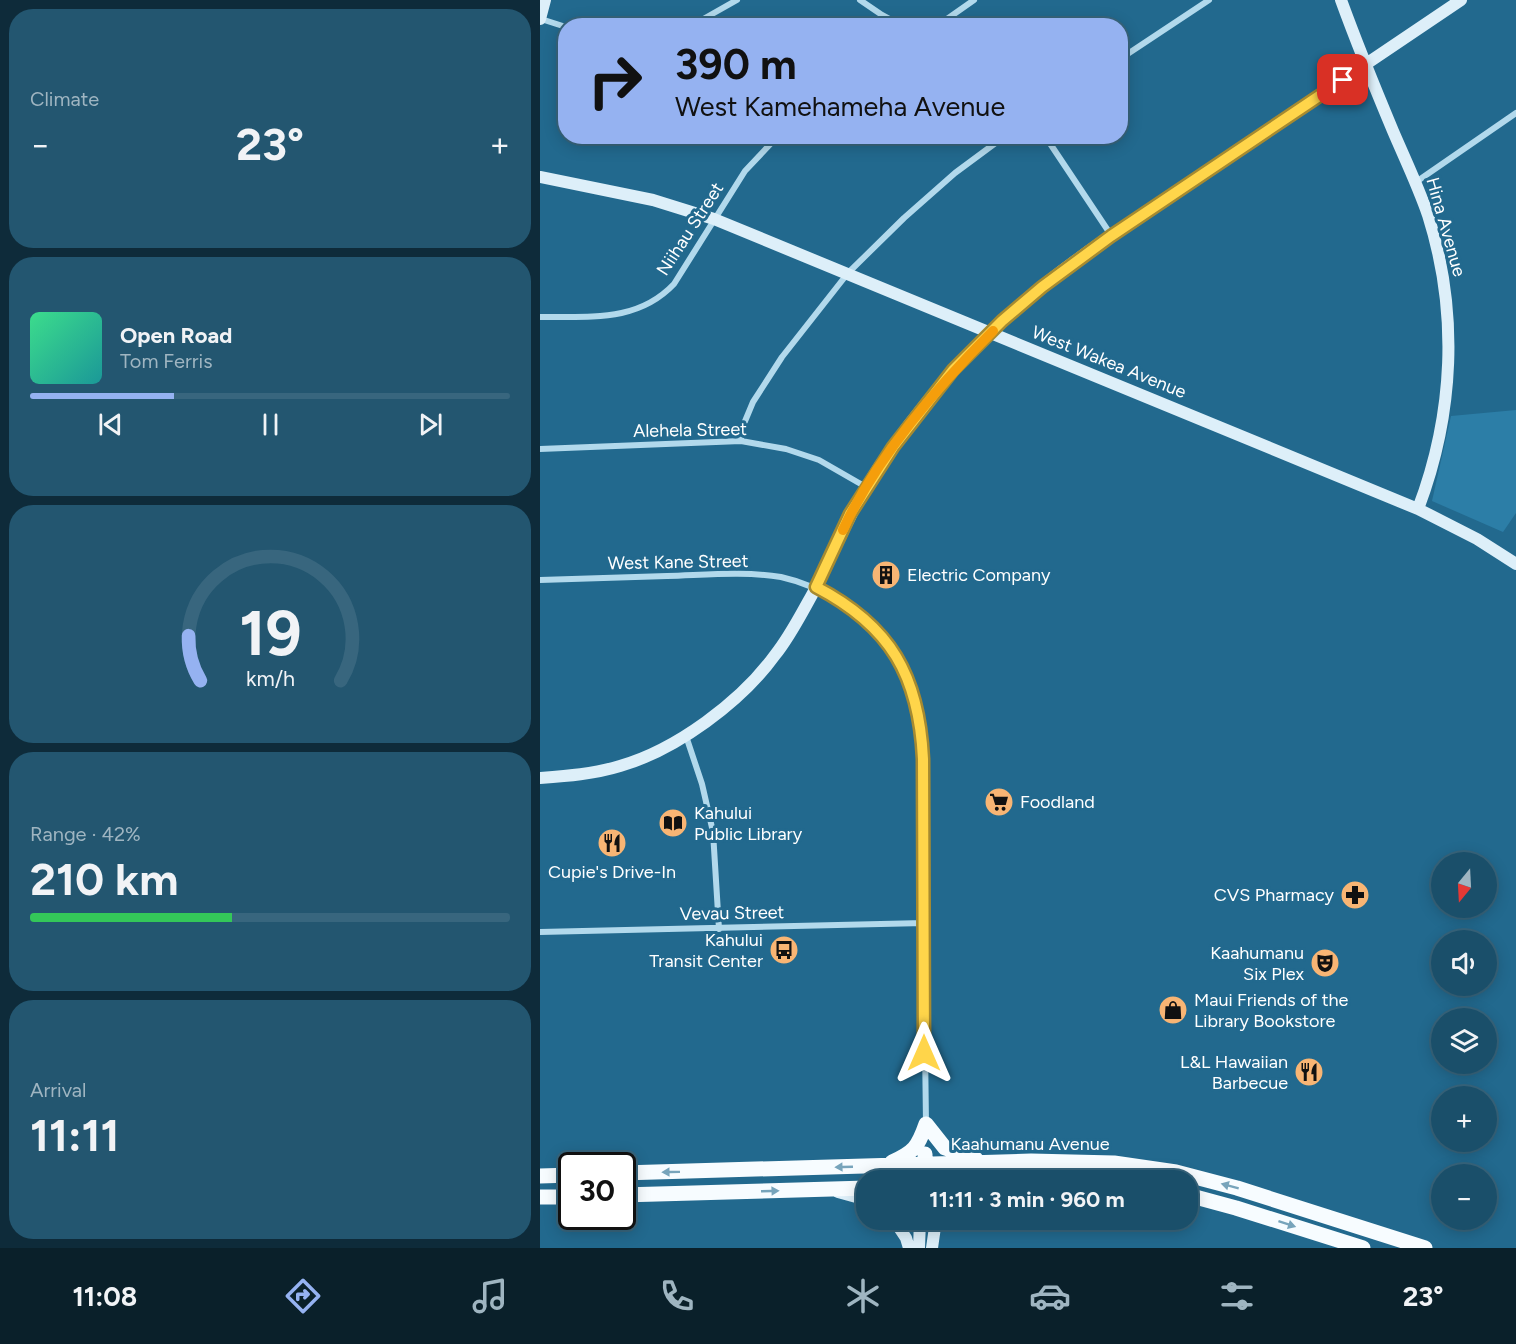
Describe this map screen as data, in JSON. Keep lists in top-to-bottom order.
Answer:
{
  "streets": {
    "main road": ["Kaahumanu Avenue"],
    "street": [
      "Hina Avenue",
      "Niihau Street",
      "West Wakea Avenue",
      "Alehela Street",
      "West Kane Street",
      "Vevau Street"
    ]
  },
  "crossings": [
    ["Hina Avenue", "West Wakea Avenue"],
    ["Niihau Street", "West Wakea Avenue"],
    ["West Kane Street", "Vevau Street"]
  ],
  "places": {
    "building": ["Electric Company"],
    "supermarket": ["Foodland"],
    "library": ["Kahului Public Library"],
    "restaurant": ["Cupie's Drive-In", "L&L Hawaiian Barbecue"],
    "pharmacy": ["CVS Pharmacy"],
    "bus stop": ["Kahului Transit Center"],
    "theatre": ["Kaahumanu Six Plex"],
    "shop": ["Maui Friends of the Library Bookstore"]
  },
  "north": "bottom",
  "page": {
    "tile": [
      "Climate",
      ["Range · 42%", "210 km"],
      ["Arrival", "11:11"]
    ],
    "turn": ["390 m", "West Kamehameha Avenue"],
    "heat": ["−", "23°", "+"],
    "song": ["Open Road", "Tom Ferris"],
    "map_buttons": ["+", "−"],
    "limit": "30",
    "trip": "11:11 · 3 min · 960 m",
    "tabs": ["11:08", "23°"],
    "gauge": ["19", "km/h"]
  }
}
